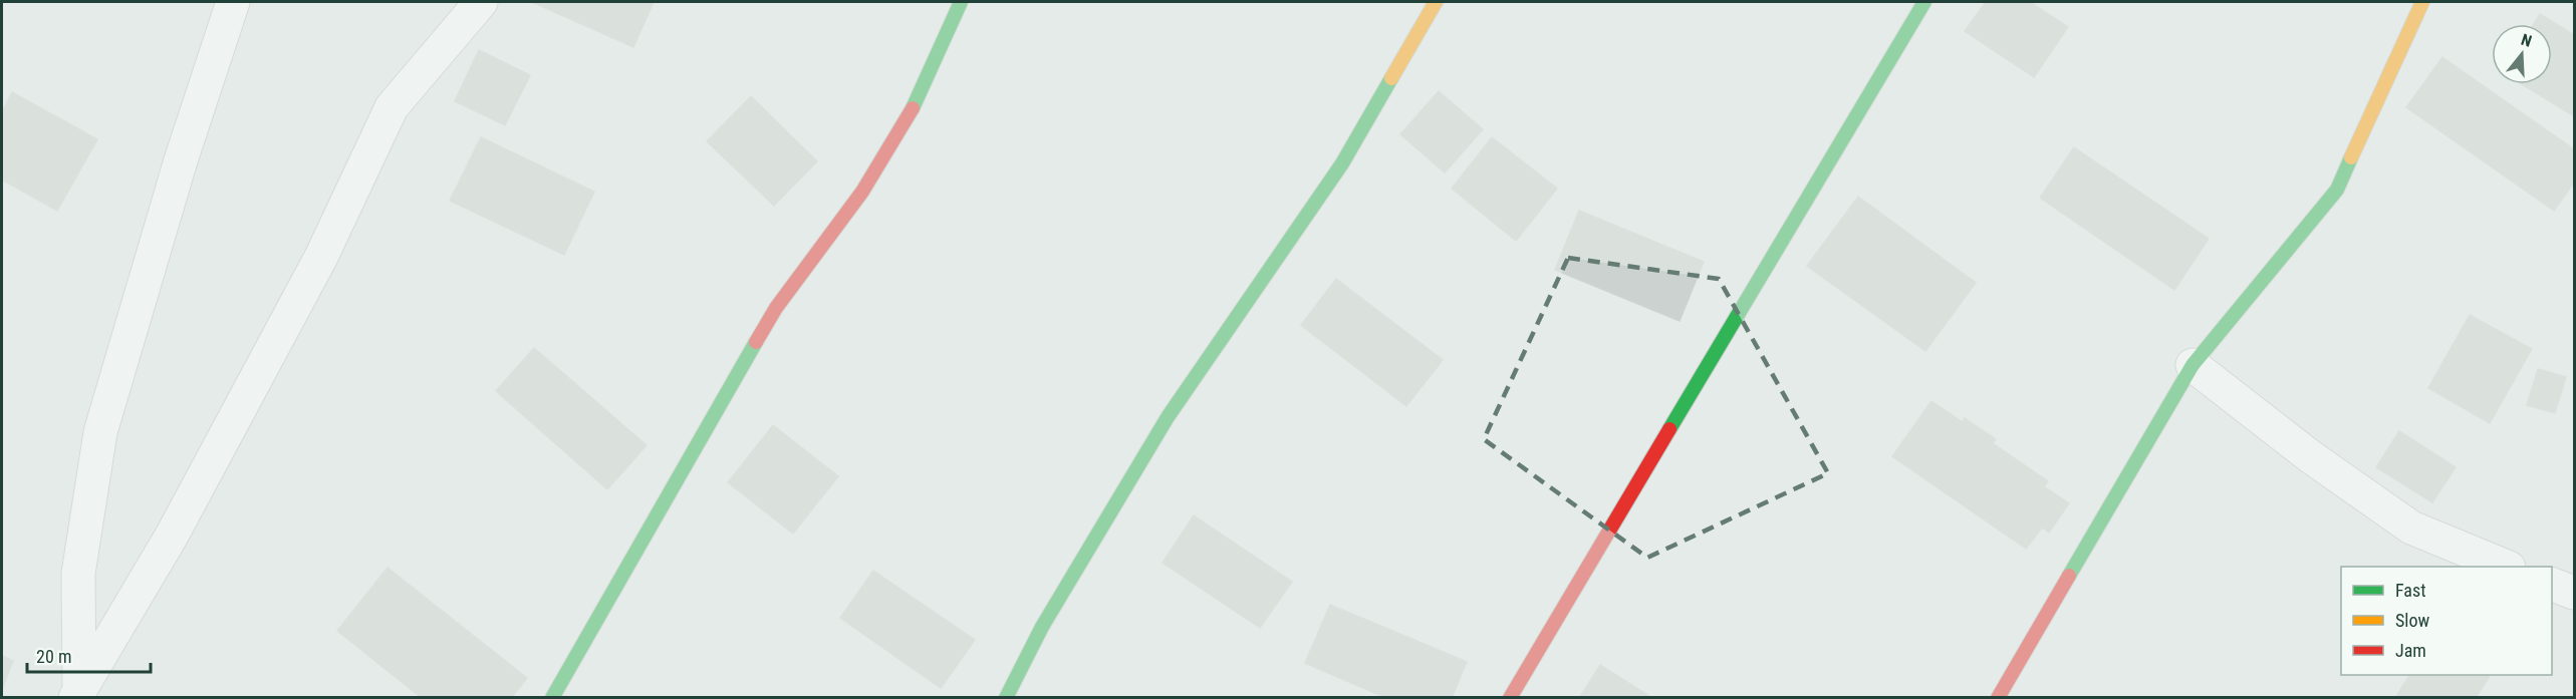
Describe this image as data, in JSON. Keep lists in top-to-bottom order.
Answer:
{
  "legend": ["Fast", "Slow", "Jam"],
  "scale_bar": "20 m",
  "north": "top"
}
